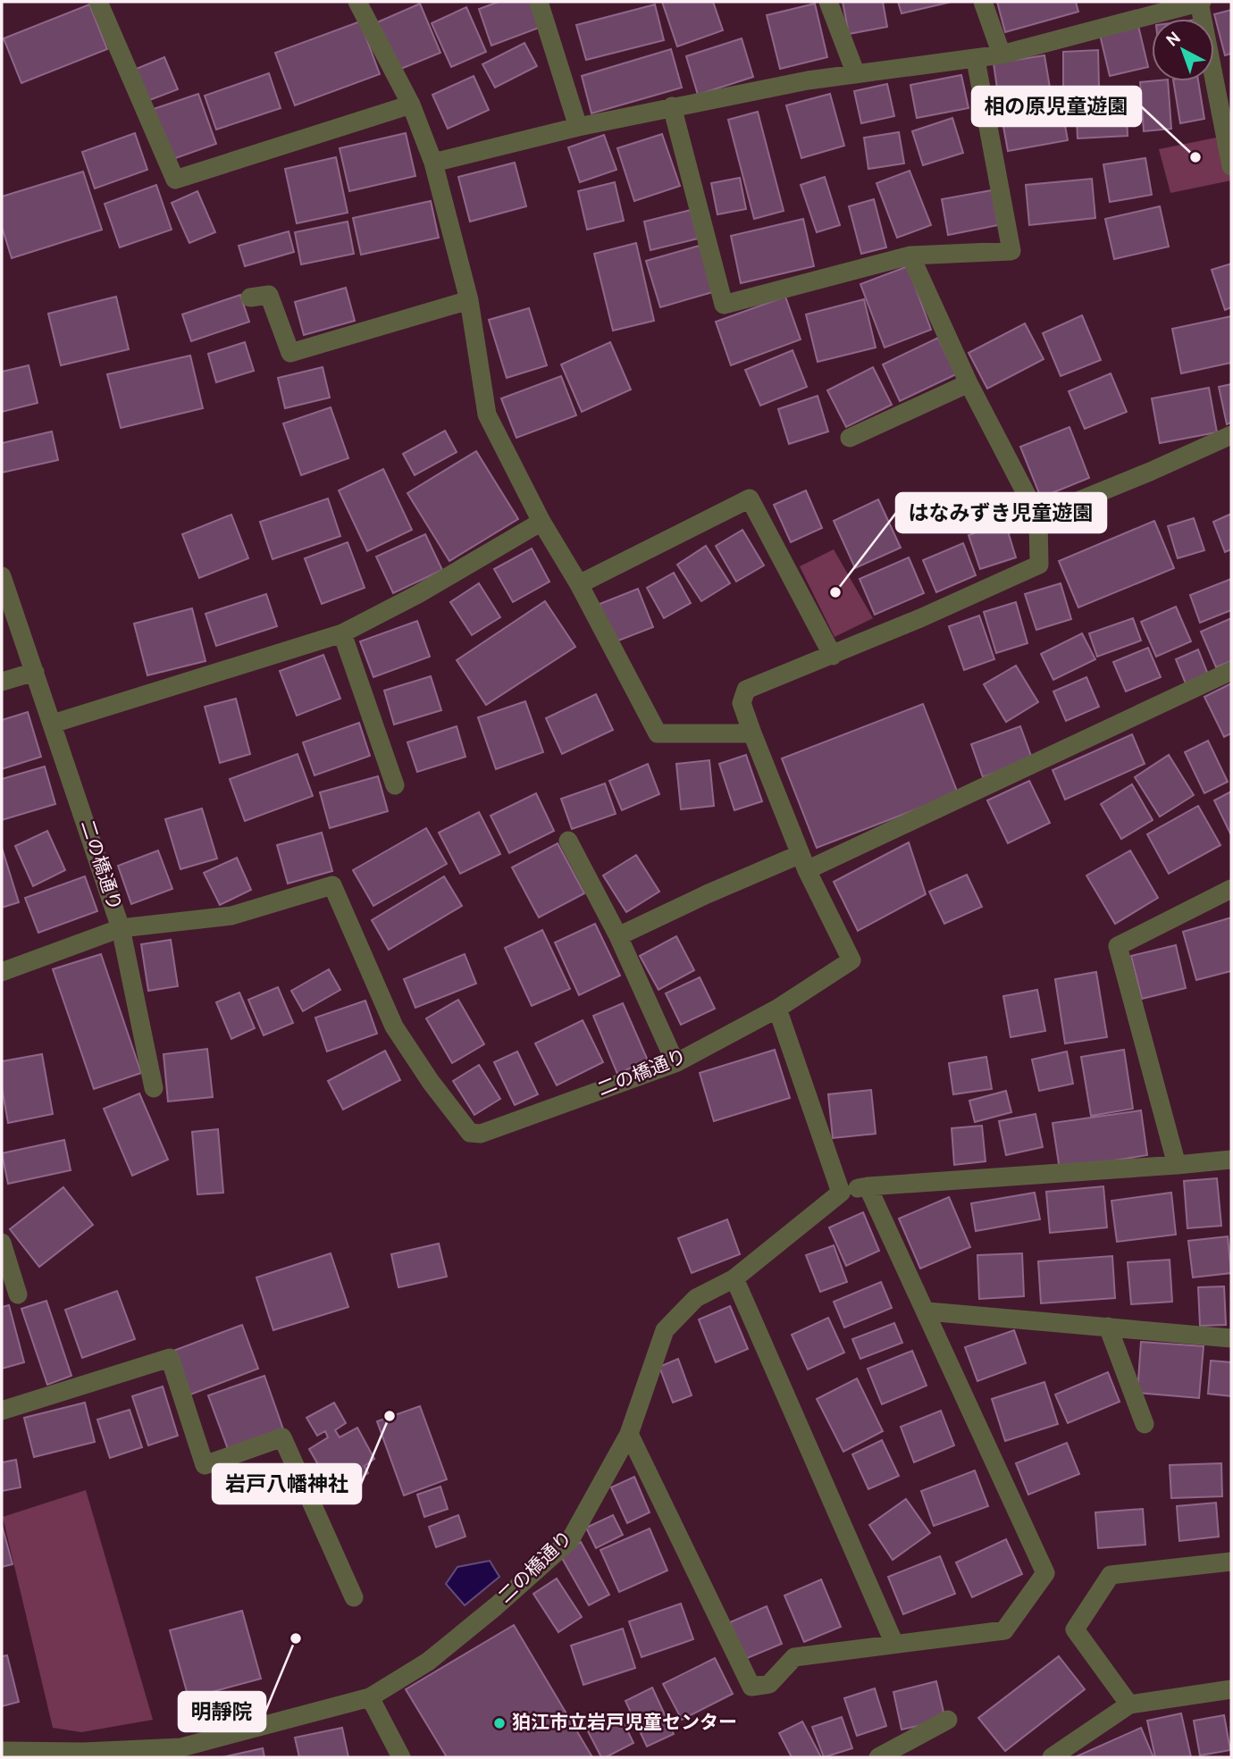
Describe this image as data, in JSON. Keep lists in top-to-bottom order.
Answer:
{
  "streets": {
    "street": ["二の橋通り"]
  },
  "places": [
    "相の原児童遊園",
    "はなみずき児童遊園",
    "岩戸八幡神社",
    "明靜院",
    "狛江市立岩戸児童センター"
  ],
  "north": "top left"
}
